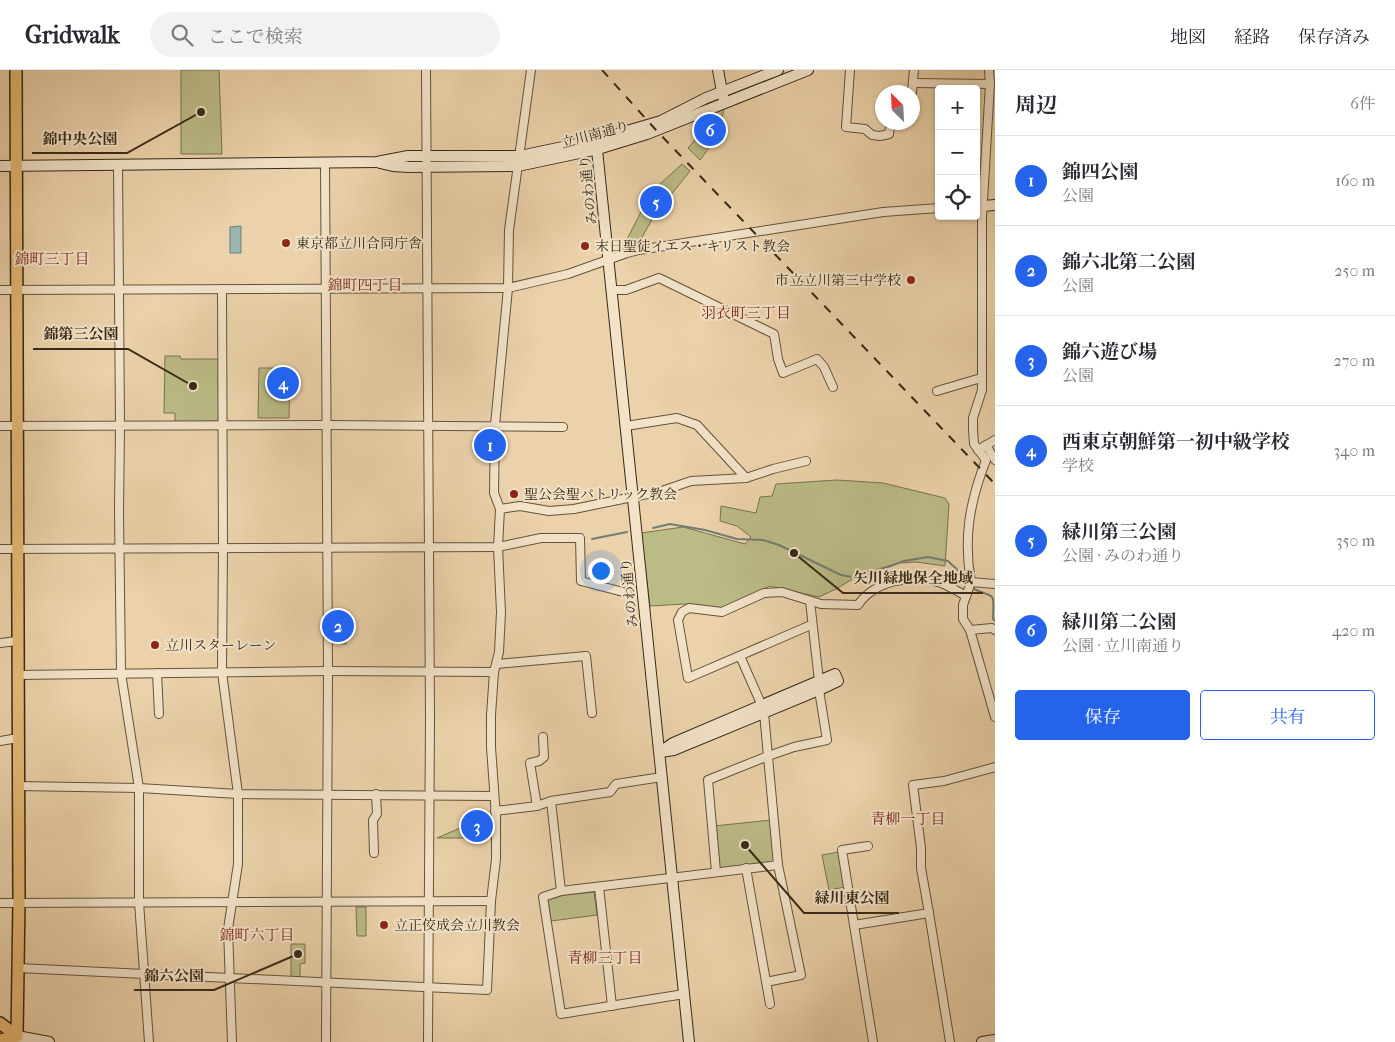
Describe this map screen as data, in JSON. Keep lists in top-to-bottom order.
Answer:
{
  "streets": {
    "street": ["立川南通り", "みのわ通り"]
  },
  "crossings": [
    ["立川南通り", "みのわ通り"]
  ],
  "districts": [
    "錦町三丁目",
    "錦町四丁目",
    "羽衣町三丁目",
    "青柳一丁目",
    "錦町六丁目",
    "青柳三丁目"
  ],
  "places": [
    "錦中央公園",
    "東京都立川合同庁舎",
    "末日聖徒イエス・キリスト教会",
    "市立立川第三中学校",
    "錦第三公園",
    "聖公会聖パトリック教会",
    "矢川緑地保全地域",
    "立川スターレーン",
    "緑川東公園",
    "立正佼成会立川教会",
    "錦六公園"
  ],
  "north": "top left",
  "page": {
    "header": "Gridwalk",
    "search": "ここで検索",
    "nav": ["地図", "経路", "保存済み"],
    "heading": ["周辺", "6件"],
    "map_buttons": ["+", "−"],
    "pins": [
      "6",
      "5",
      "4",
      "1",
      "2",
      "3"
    ],
    "list": [
      {
        "mark": "1",
        "name": "錦四公園",
        "note": "公園",
        "value": "160 m"
      },
      {
        "mark": "2",
        "name": "錦六北第二公園",
        "note": "公園",
        "value": "250 m"
      },
      {
        "mark": "3",
        "name": "錦六遊び場",
        "note": "公園",
        "value": "270 m"
      },
      {
        "mark": "4",
        "name": "西東京朝鮮第一初中級学校",
        "note": "学校",
        "value": "340 m"
      },
      {
        "mark": "5",
        "name": "緑川第三公園",
        "note": "公園 · みのわ通り",
        "value": "350 m"
      },
      {
        "mark": "6",
        "name": "緑川第二公園",
        "note": "公園 · 立川南通り",
        "value": "420 m"
      }
    ],
    "buttons": ["保存", "共有"]
  }
}
